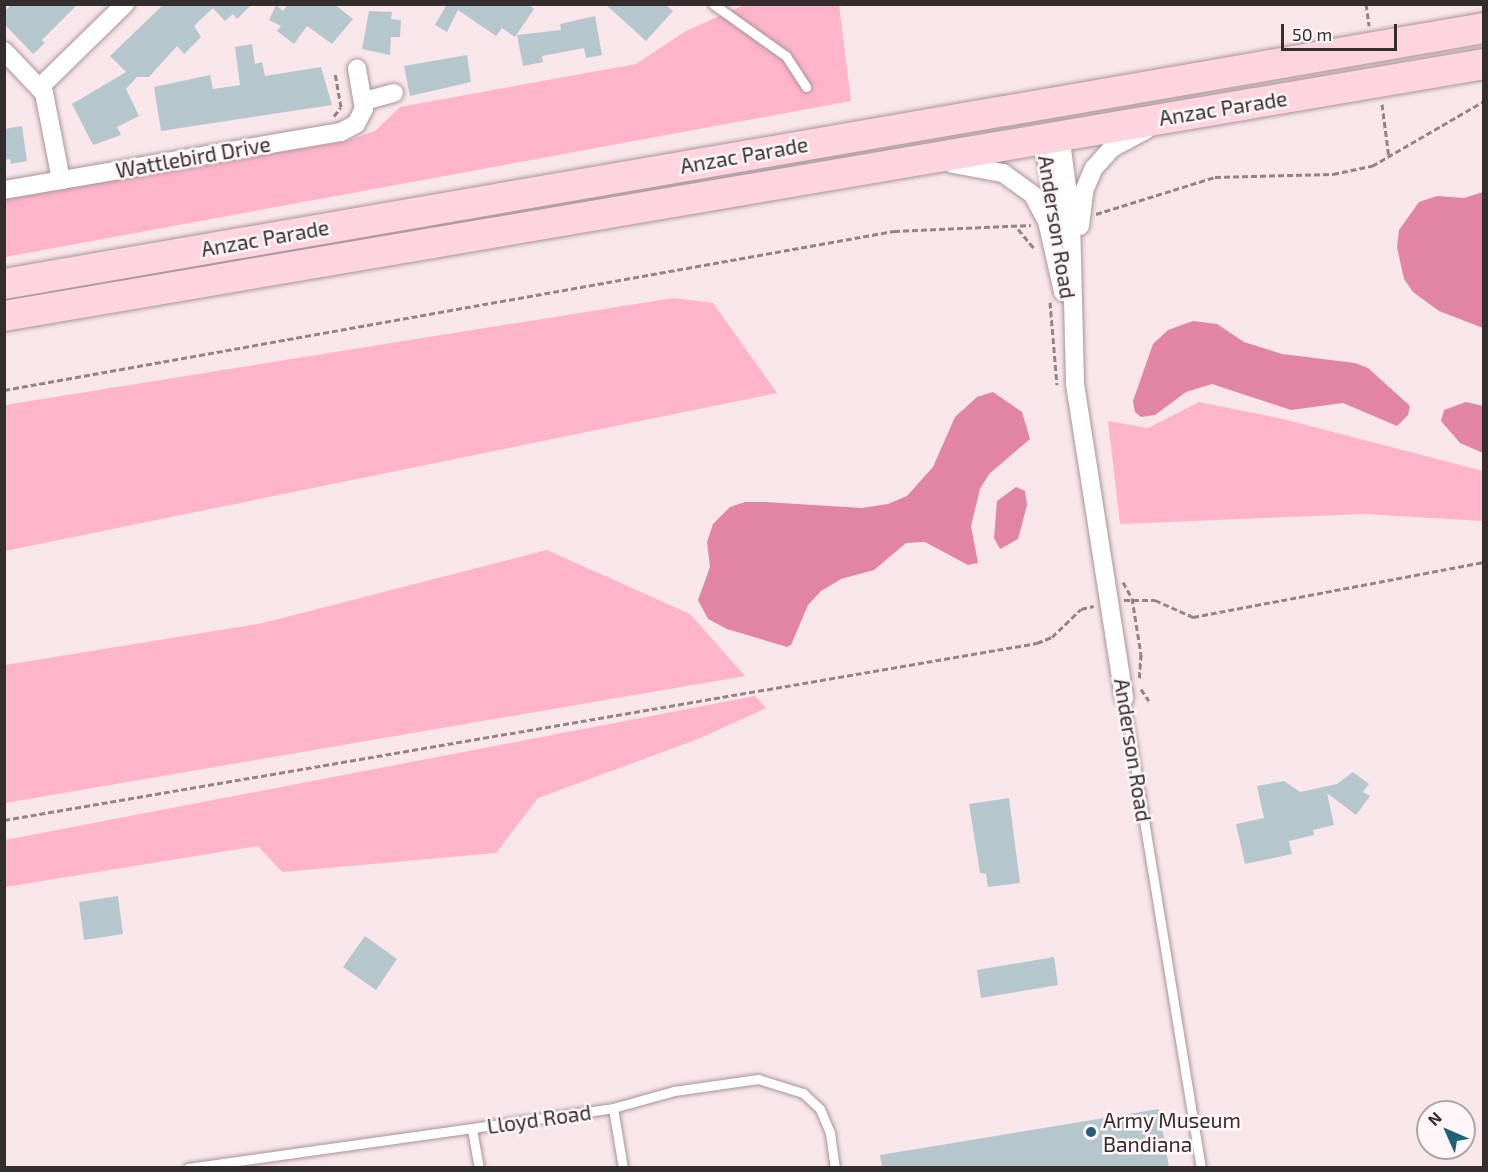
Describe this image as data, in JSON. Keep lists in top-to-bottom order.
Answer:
{
  "streets": {
    "main road": ["Anzac Parade"],
    "street": ["Wattlebird Drive", "Anderson Road"],
    "lane": ["Lloyd Road"]
  },
  "crossings": [
    ["Anzac Parade", "Anderson Road"]
  ],
  "places": ["Army Museum Bandiana"],
  "scale_bar": "50 m",
  "north": "top left"
}
